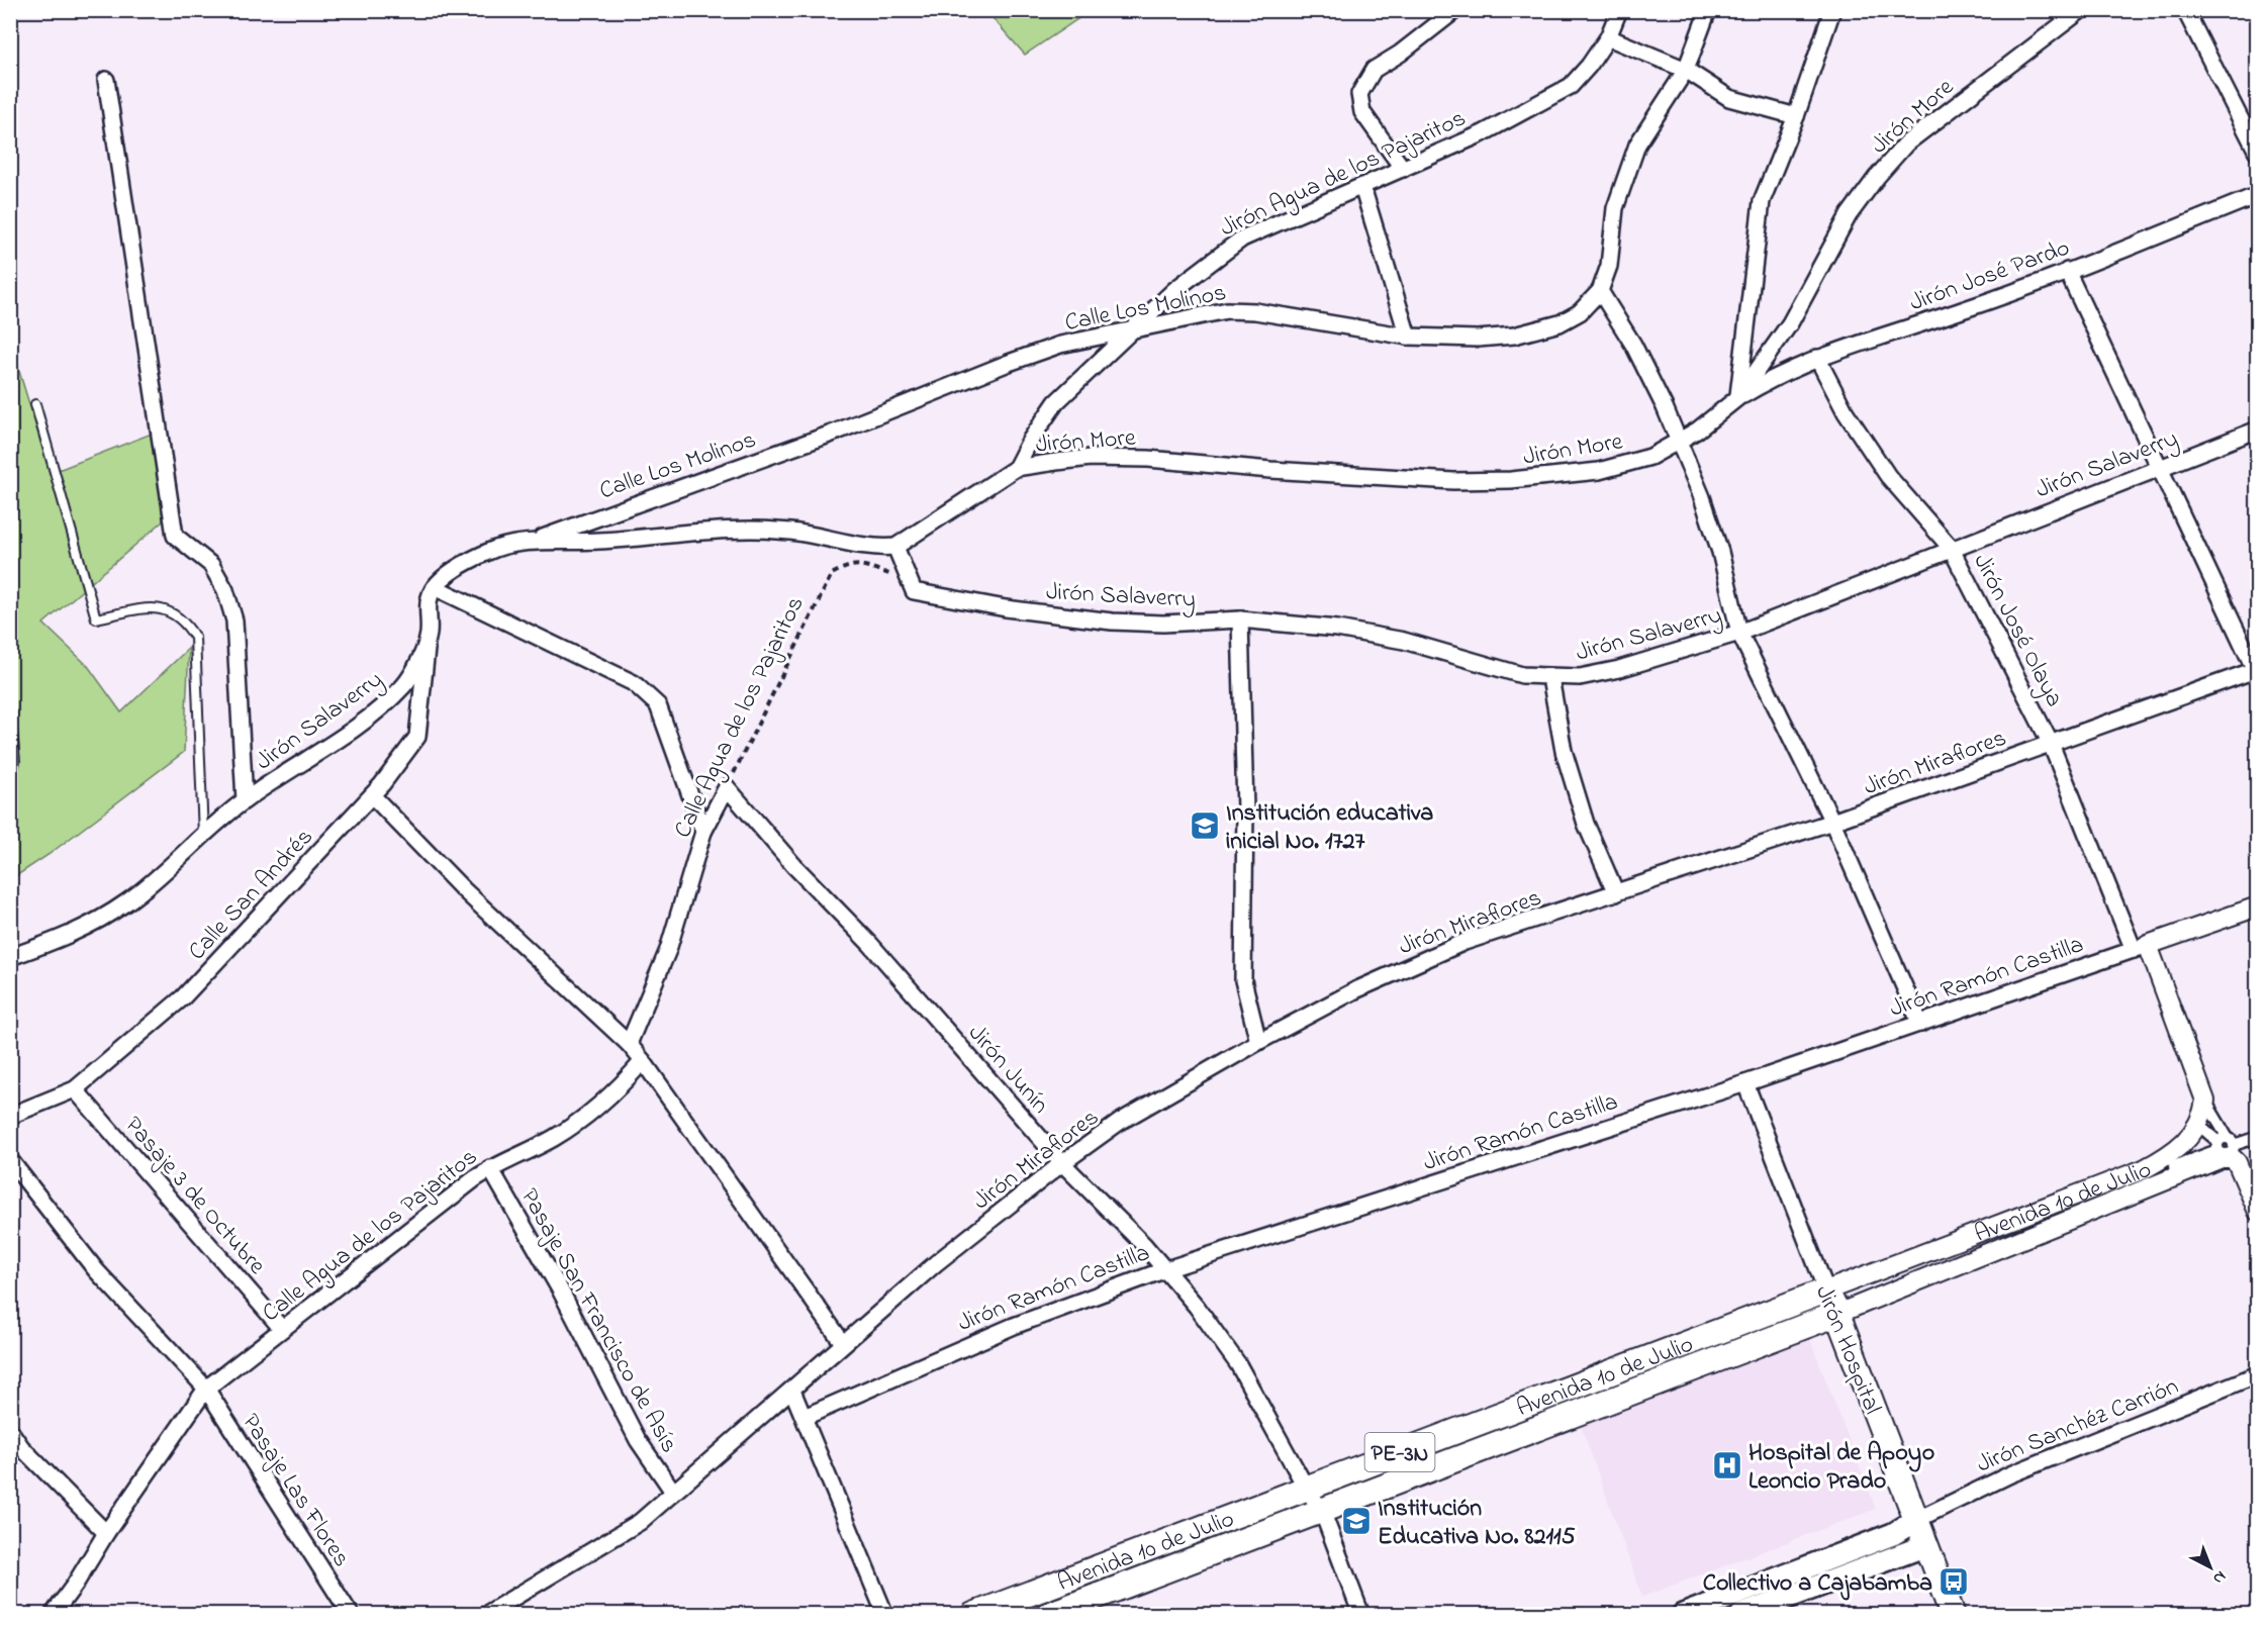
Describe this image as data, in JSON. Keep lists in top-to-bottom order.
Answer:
{
  "streets": {
    "highway": ["Avenida 10 de Julio", "Jirón Hospital", "PE-3N"],
    "street": [
      "Jirón More",
      "Jirón Agua de los Pajaritos",
      "Jirón José Pardo",
      "Calle Los Molinos",
      "Jirón Salaverry",
      "Jirón José Olaya",
      "Calle Agua de los Pajaritos",
      "Jirón Miraflores",
      "Calle San Andrés",
      "Jirón Ramón Castilla",
      "Jirón Junín",
      "Pasaje 3 de Octubre",
      "Pasaje San Francisco de Asís",
      "Jirón Sanchéz Carrión",
      "Pasaje Las Flores"
    ]
  },
  "crossings": [
    ["Jirón More", "Jirón Agua de los Pajaritos"],
    ["Jirón More", "Jirón José Pardo"],
    ["Jirón Agua de los Pajaritos", "Calle Los Molinos"],
    ["Jirón José Pardo", "Jirón José Olaya"],
    ["Jirón Salaverry", "Jirón José Olaya"],
    ["Jirón Salaverry", "Calle Agua de los Pajaritos"],
    ["Jirón Salaverry", "Calle San Andrés"],
    ["Jirón José Olaya", "Jirón Miraflores"],
    ["Jirón José Olaya", "Jirón Ramón Castilla"],
    ["Jirón José Olaya", "Avenida 10 de Julio"],
    ["Calle Agua de los Pajaritos", "Jirón Junín"],
    ["Calle Agua de los Pajaritos", "Pasaje 3 de Octubre"],
    ["Calle Agua de los Pajaritos", "Pasaje San Francisco de Asís"],
    ["Calle Agua de los Pajaritos", "Pasaje Las Flores"],
    ["Jirón Miraflores", "Jirón Junín"],
    ["Calle San Andrés", "Pasaje 3 de Octubre"],
    ["Jirón Ramón Castilla", "Jirón Junín"],
    ["Jirón Ramón Castilla", "Jirón Hospital"],
    ["Jirón Junín", "Avenida 10 de Julio"],
    ["Avenida 10 de Julio", "Jirón Hospital"],
    ["Jirón Hospital", "Jirón Sanchéz Carrión"]
  ],
  "places": {
    "school or university": ["Institución educativa inicial No. 1727", "Institución Educativa No. 82115"],
    "hospital": ["Hospital de Apoyo Leoncio Prado"],
    "bus stop": ["Collectivo a Cajabamba"]
  },
  "north": "bottom right"
}
